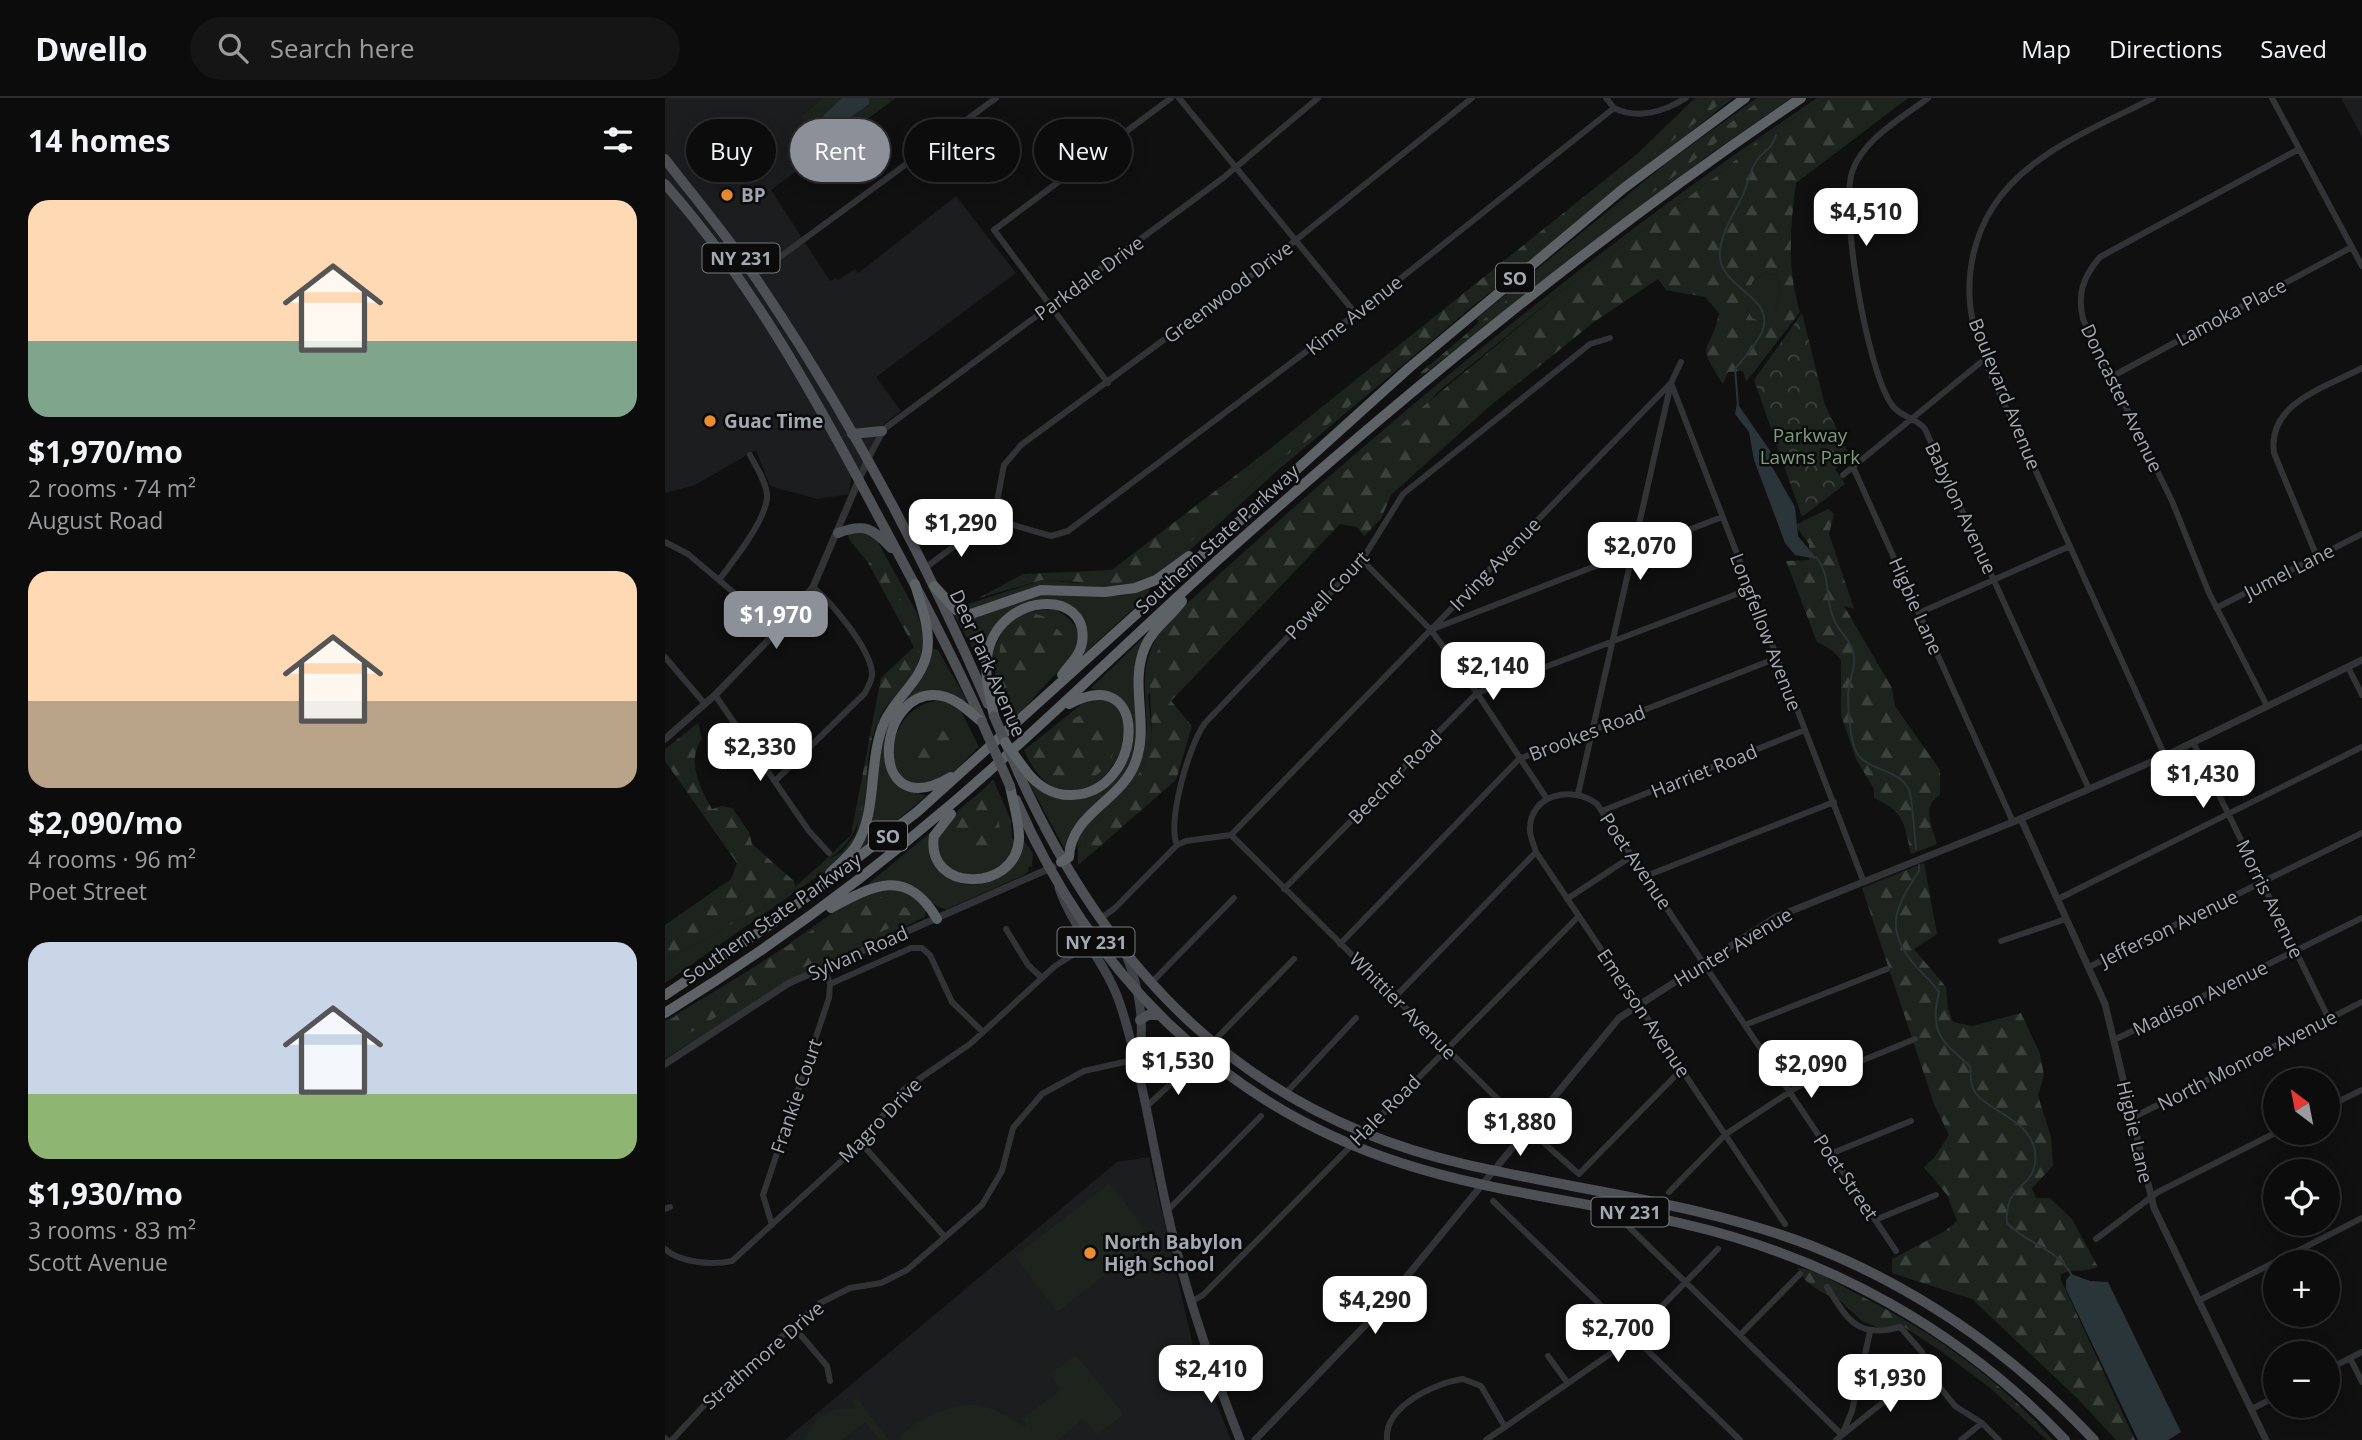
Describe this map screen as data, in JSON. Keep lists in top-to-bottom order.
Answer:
{
  "streets": {
    "highway": ["SO", "Southern State Parkway"],
    "main road": ["NY 231", "Deer Park Avenue"],
    "street": [
      "Parkdale Drive",
      "Greenwood Drive",
      "Lamoka Place",
      "Kime Avenue",
      "Boulevard Avenue",
      "Doncaster Avenue",
      "Babylon Avenue",
      "Irving Avenue",
      "Jumel Lane",
      "Powell Court",
      "Higbie Lane",
      "Longfellow Avenue",
      "Brookes Road",
      "Harriet Road",
      "Beecher Road",
      "Poet Avenue",
      "Morris Avenue",
      "Jefferson Avenue",
      "Hunter Avenue",
      "Sylvan Road",
      "Madison Avenue",
      "Whittier Avenue",
      "Emerson Avenue",
      "North Monroe Avenue",
      "Frankie Court",
      "Hale Road",
      "Magro Drive",
      "Poet Street",
      "Strathmore Drive"
    ]
  },
  "crossings": [
    ["NY 231", "Deer Park Avenue"],
    ["NY 231", "Hunter Avenue"],
    ["NY 231", "Hale Road"],
    ["Parkdale Drive", "Deer Park Avenue"],
    ["Greenwood Drive", "Kime Avenue"],
    ["Lamoka Place", "Doncaster Avenue"],
    ["Kime Avenue", "Deer Park Avenue"],
    ["Boulevard Avenue", "Hunter Avenue"],
    ["Doncaster Avenue", "Jumel Lane"],
    ["Doncaster Avenue", "Hunter Avenue"],
    ["Babylon Avenue", "Hunter Avenue"],
    ["Irving Avenue", "Longfellow Avenue"],
    ["Irving Avenue", "Whittier Avenue"],
    ["Higbie Lane", "Jefferson Avenue"],
    ["Higbie Lane", "Hunter Avenue"],
    ["Higbie Lane", "Madison Avenue"],
    ["Higbie Lane", "North Monroe Avenue"],
    ["Longfellow Avenue", "Brookes Road"],
    ["Longfellow Avenue", "Harriet Road"],
    ["Longfellow Avenue", "Beecher Road"],
    ["Longfellow Avenue", "Hunter Avenue"],
    ["Deer Park Avenue", "Sylvan Road"],
    ["Deer Park Avenue", "Hale Road"],
    ["Deer Park Avenue", "Magro Drive"],
    ["Deer Park Avenue", "Strathmore Drive"],
    ["Brookes Road", "Whittier Avenue"],
    ["Harriet Road", "Poet Avenue"],
    ["Harriet Road", "Emerson Avenue"],
    ["Beecher Road", "Whittier Avenue"],
    ["Poet Avenue", "Hunter Avenue"],
    ["Poet Avenue", "Emerson Avenue"],
    ["Poet Avenue", "Poet Street"],
    ["Morris Avenue", "Jefferson Avenue"],
    ["Morris Avenue", "Hunter Avenue"],
    ["Morris Avenue", "Madison Avenue"],
    ["Morris Avenue", "North Monroe Avenue"],
    ["Hunter Avenue", "Whittier Avenue"],
    ["Hunter Avenue", "Emerson Avenue"],
    ["Hunter Avenue", "Poet Street"],
    ["Whittier Avenue", "Emerson Avenue"],
    ["Whittier Avenue", "Hale Road"],
    ["Emerson Avenue", "Hale Road"],
    ["Frankie Court", "Magro Drive"]
  ],
  "parks": ["Parkway Lawns Park"],
  "places": ["BP", "Guac Time", "North Babylon High School"],
  "north": "top left",
  "page": {
    "header": "Dwello",
    "search": "Search here",
    "nav": ["Map", "Directions", "Saved"],
    "heading": "14 homes",
    "chip": [
      "Buy",
      "Rent",
      "Filters",
      "New"
    ],
    "list": [
      {
        "name": "$1,970/mo",
        "note": "2 rooms · 74 m² · August Road"
      },
      {
        "name": "$2,090/mo",
        "note": "4 rooms · 96 m² · Poet Street"
      },
      {
        "name": "$1,930/mo",
        "note": "3 rooms · 83 m² · Scott Avenue"
      }
    ],
    "price": [
      "$4,510",
      "$1,290",
      "$2,070",
      "$1,970",
      "$2,140",
      "$2,330",
      "$1,430",
      "$1,530",
      "$2,090",
      "$1,880",
      "$4,290",
      "$2,700",
      "$2,410",
      "$1,930"
    ],
    "map_buttons": ["+", "−"]
  }
}
